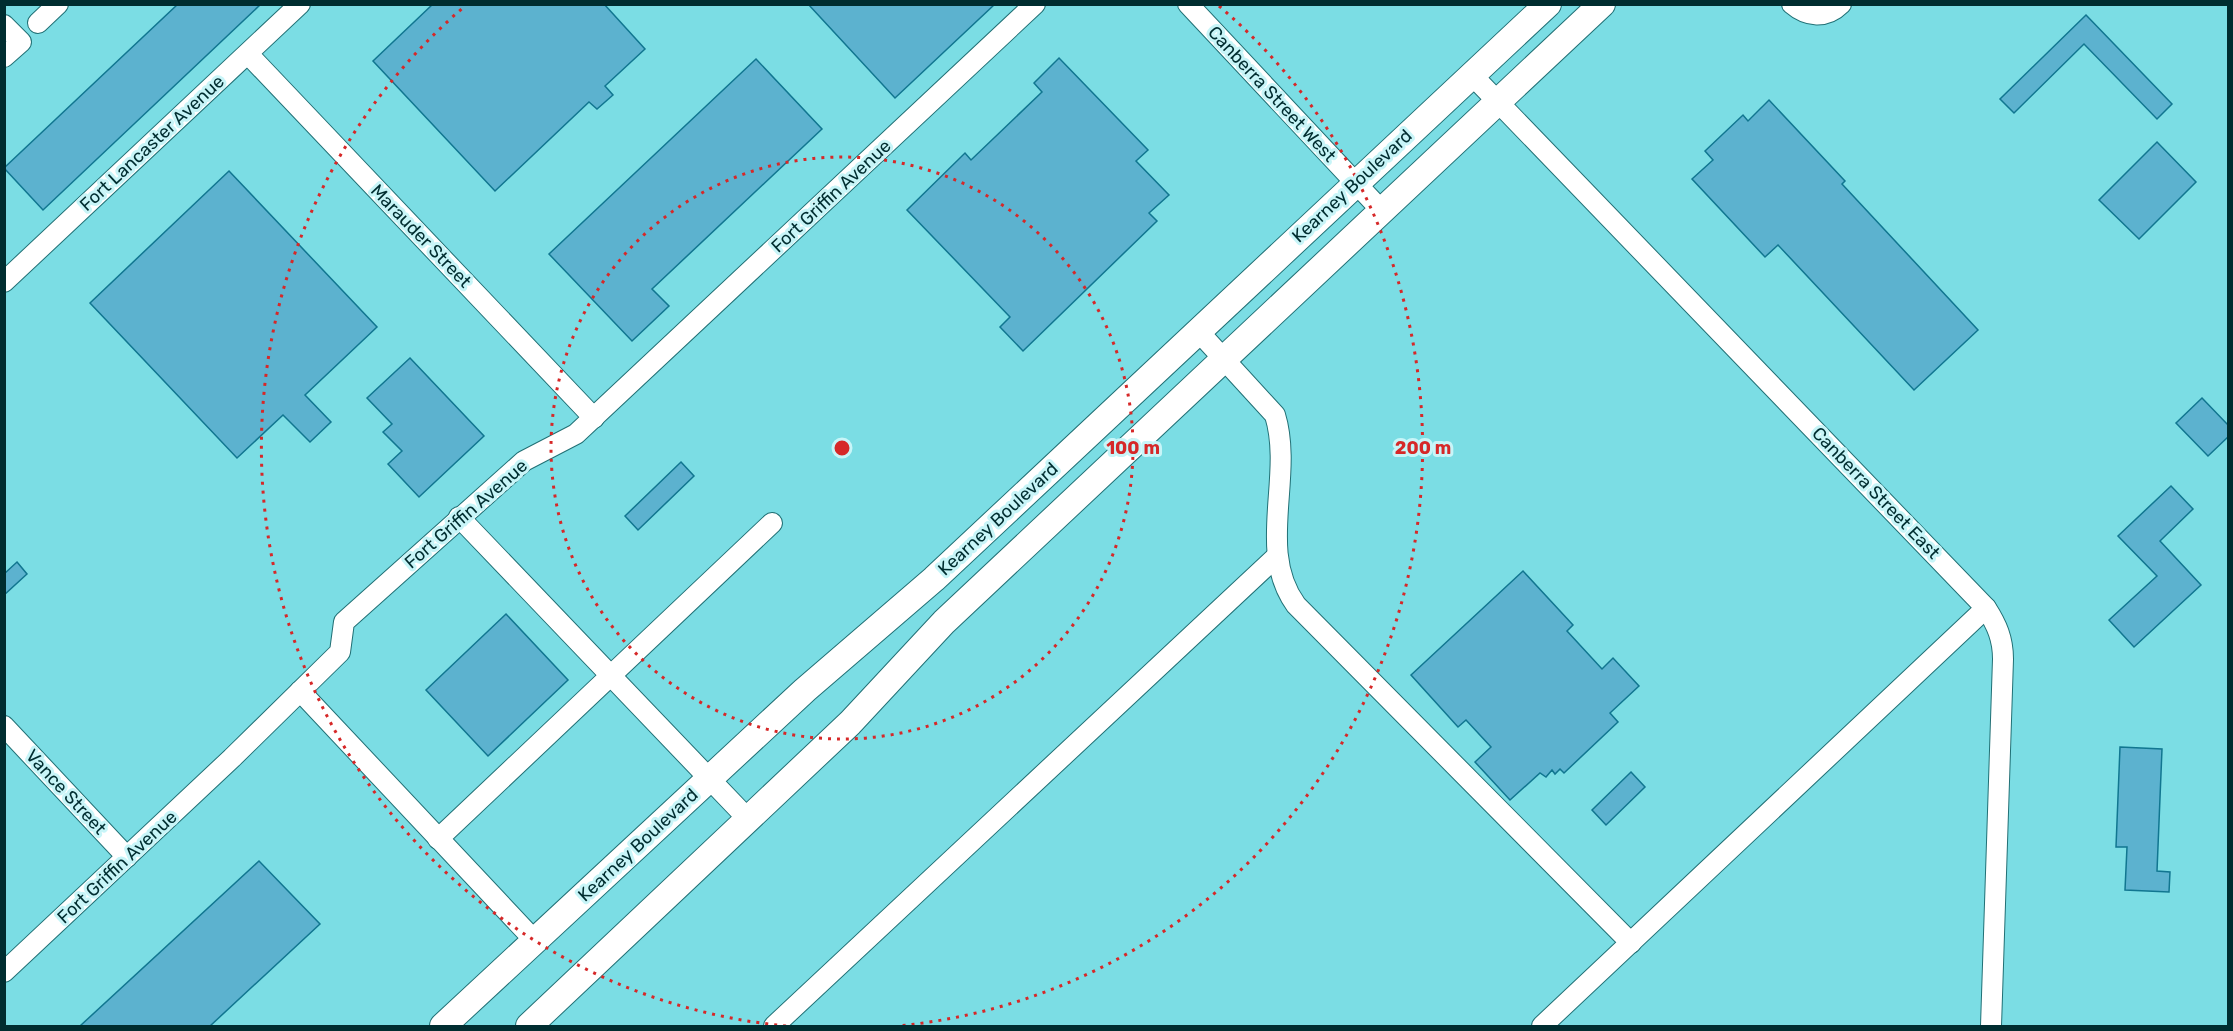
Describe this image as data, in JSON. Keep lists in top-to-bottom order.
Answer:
{
  "streets": {
    "street": [
      "Canberra Street West",
      "Fort Lancaster Avenue",
      "Kearney Boulevard",
      "Fort Griffin Avenue",
      "Marauder Street",
      "Canberra Street East",
      "Vance Street"
    ]
  },
  "crossings": [
    ["Canberra Street West", "Kearney Boulevard"],
    ["Fort Lancaster Avenue", "Marauder Street"],
    ["Kearney Boulevard", "Canberra Street East"],
    ["Fort Griffin Avenue", "Marauder Street"],
    ["Fort Griffin Avenue", "Vance Street"]
  ],
  "rings": ["100 m", "200 m"]
}
